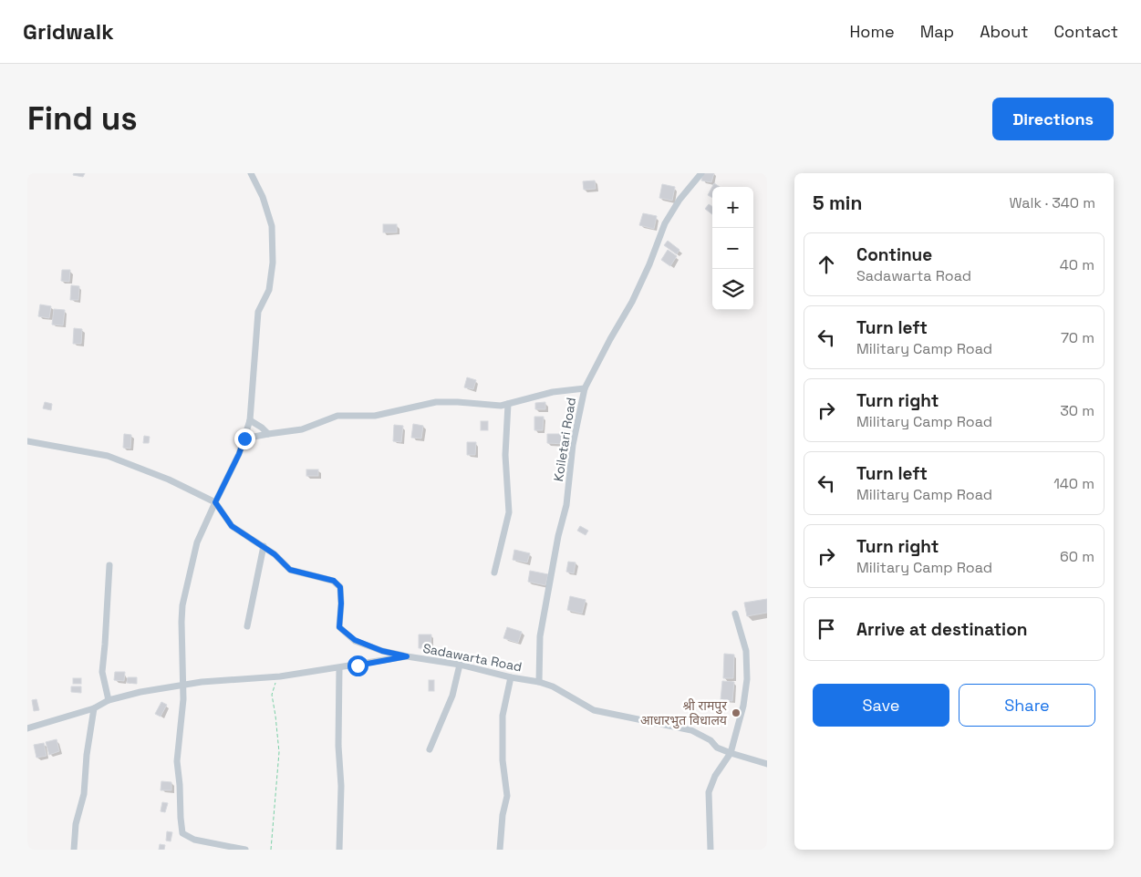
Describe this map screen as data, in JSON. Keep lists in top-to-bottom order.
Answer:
{
  "streets": {
    "street": ["Koiletari Road", "Sadawarta Road"]
  },
  "crossings": [
    ["Koiletari Road", "Sadawarta Road"]
  ],
  "places": ["श्री रामपुर आधारभुत विधालय"],
  "page": {
    "header": "Gridwalk",
    "nav": [
      "Home",
      "Map",
      "About",
      "Contact"
    ],
    "buttons": [
      "Directions",
      ["Save", "Share"]
    ],
    "title": "Find us",
    "heading": ["5 min", "Walk · 340 m"],
    "map_buttons": ["+", "−"],
    "list": [
      ["Continue", "Sadawarta Road", "40 m"],
      ["Turn left", "Military Camp Road", "70 m"],
      ["Turn right", "Military Camp Road", "30 m"],
      ["Turn left", "Military Camp Road", "140 m"],
      ["Turn right", "Military Camp Road", "60 m"],
      "Arrive at destination"
    ]
  }
}
